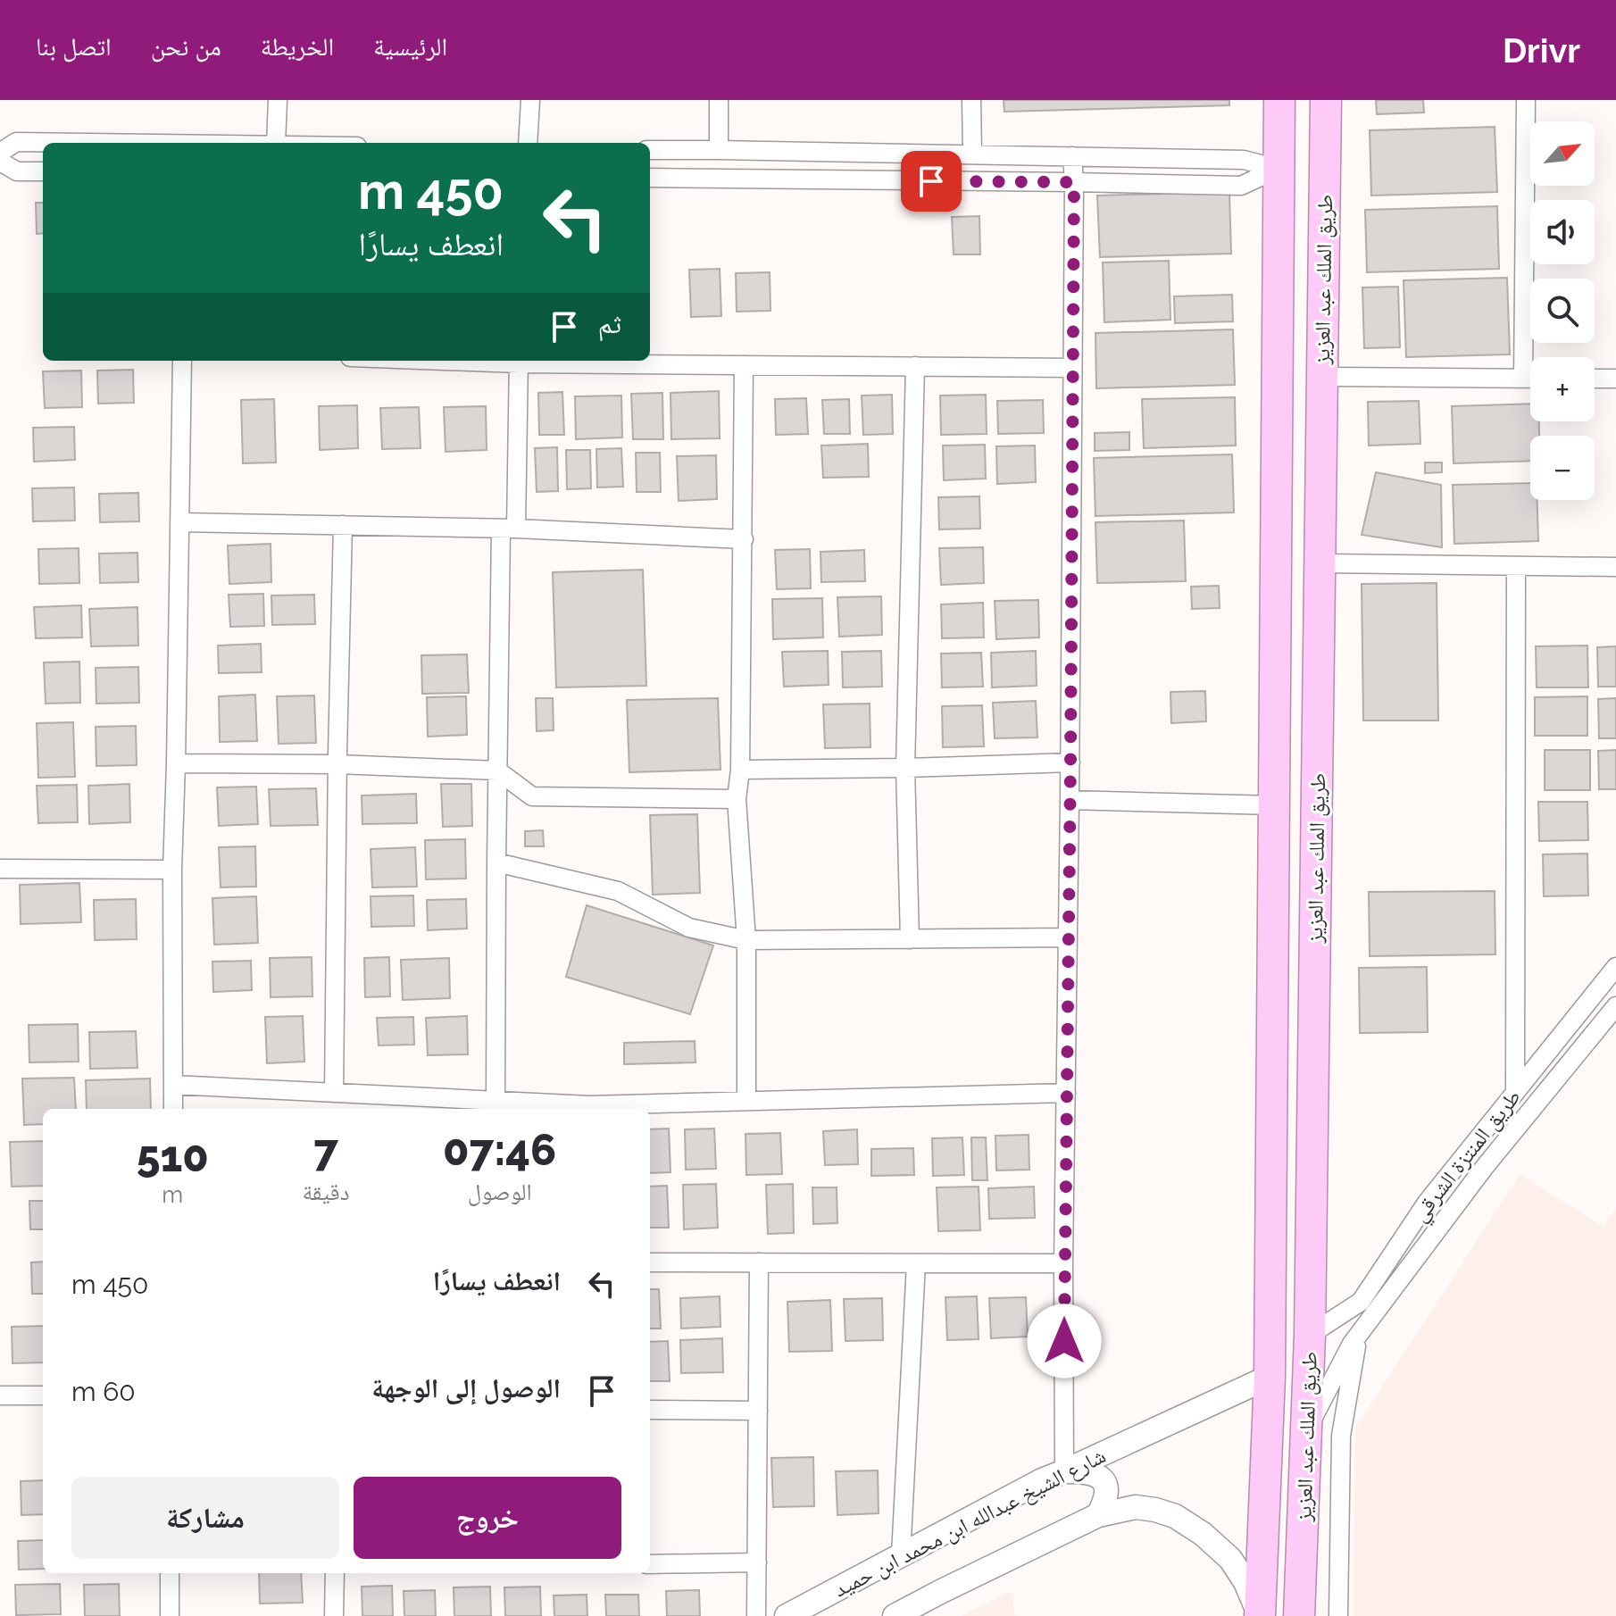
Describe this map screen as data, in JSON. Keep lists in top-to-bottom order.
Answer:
{
  "streets": {
    "highway": ["طريق الملك عبد العزيز"],
    "street": ["طريق المنتزة الشرقي", "شارع الشيخ عبدالله ابن محمد ابن حميد"]
  },
  "crossings": [
    ["طريق الملك عبد العزيز", "طريق المنتزة الشرقي"],
    ["طريق الملك عبد العزيز", "شارع الشيخ عبدالله ابن محمد ابن حميد"]
  ],
  "north": "top right",
  "page": {
    "header": "Drivr",
    "nav": [
      "الرئيسية",
      "الخريطة",
      "من نحن",
      "اتصل بنا"
    ],
    "map_buttons": ["+", "−"],
    "turn": ["450 m", "انعطف يسارًا"],
    "then": "ثم",
    "eta": [
      "07:46",
      "الوصول",
      "7",
      "دقيقة",
      "510",
      "m"
    ],
    "list": [
      {
        "name": "انعطف يسارًا",
        "value": "450 m"
      },
      {
        "name": "الوصول إلى الوجهة",
        "value": "60 m"
      }
    ],
    "buttons": ["خروج", "مشاركة"]
  }
}
